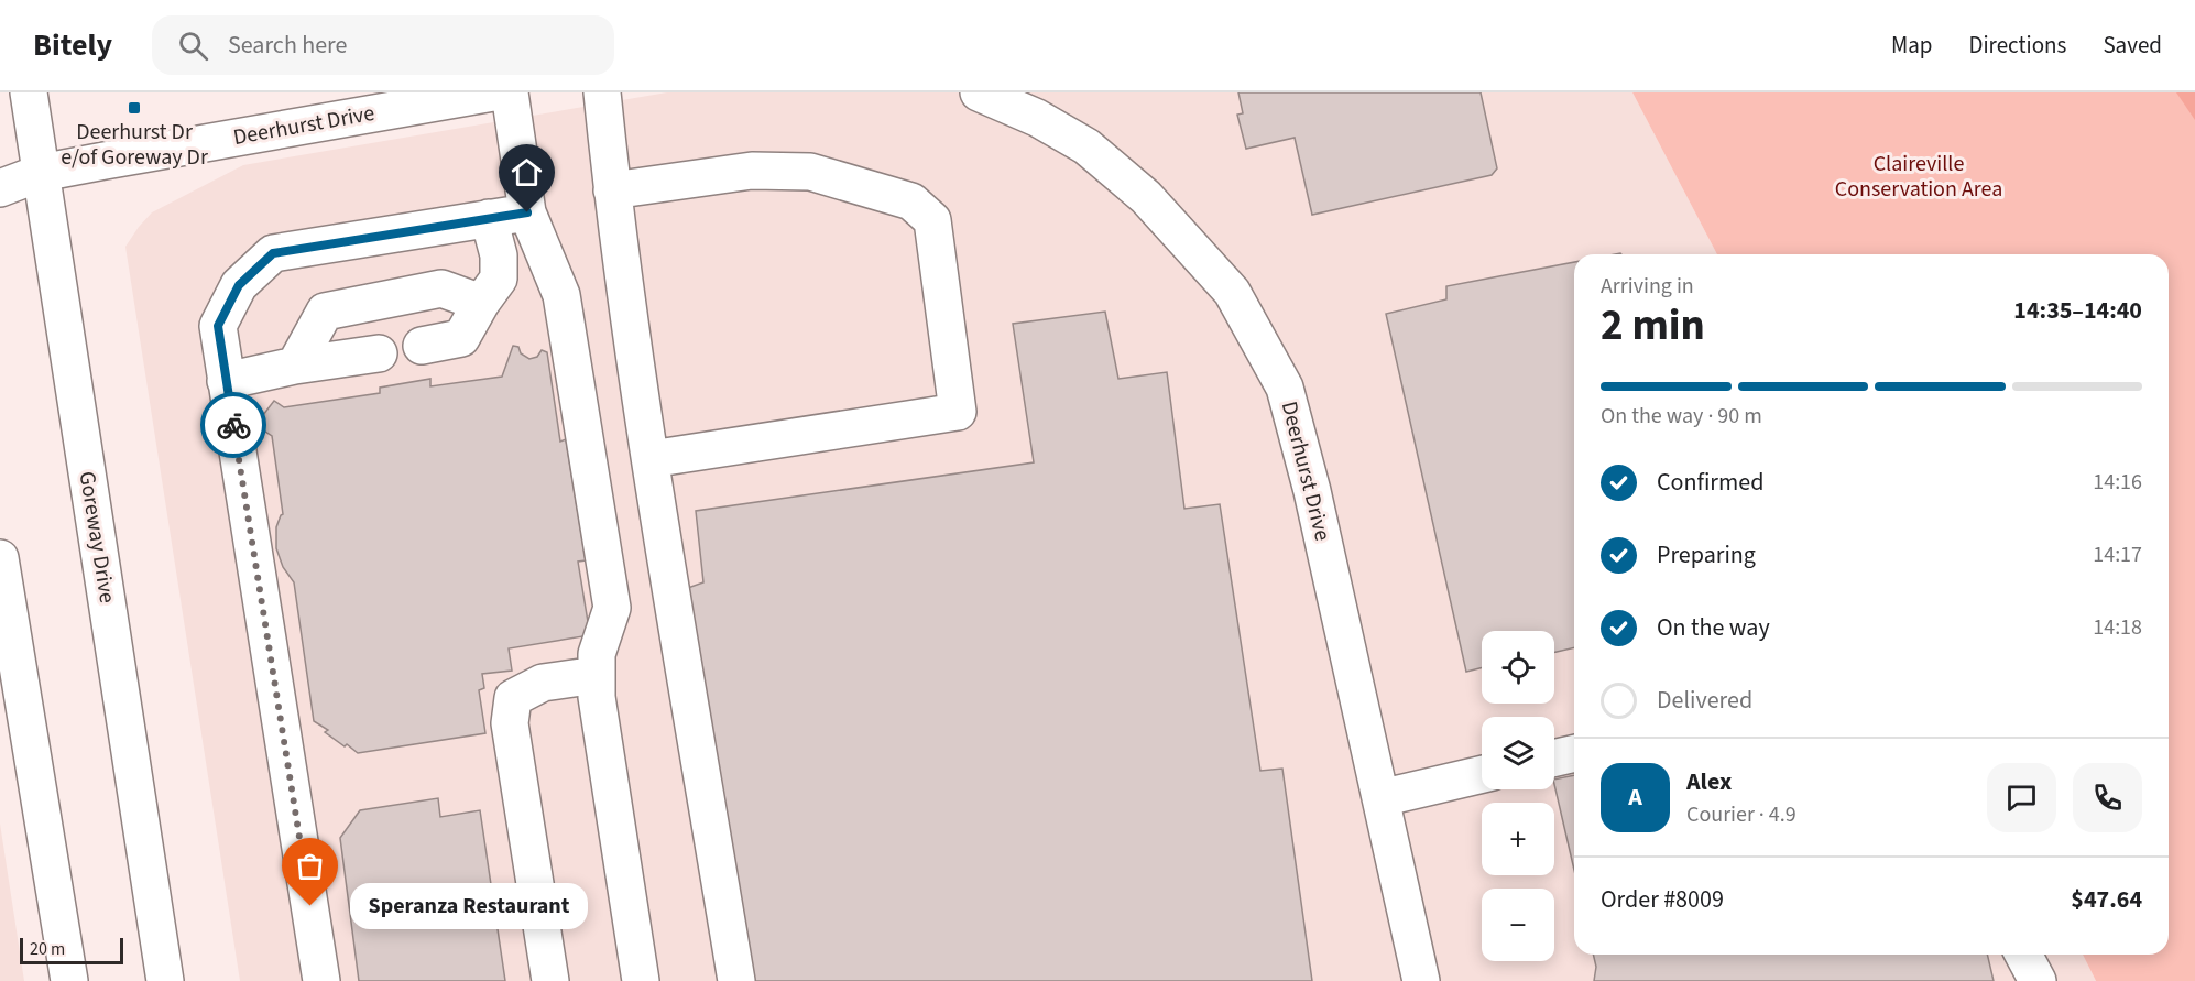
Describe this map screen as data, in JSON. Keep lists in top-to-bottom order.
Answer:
{
  "streets": {
    "street": ["Deerhurst Drive", "Goreway Drive"]
  },
  "crossings": [
    ["Deerhurst Drive", "Goreway Drive"]
  ],
  "parks": ["Claireville Conservation Area"],
  "places": {
    "transit": ["Deerhurst Dr e/of Goreway Dr"],
    "other": ["Speranza Restaurant"]
  },
  "scale_bar": "20 m",
  "page": {
    "header": "Bitely",
    "search": "Search here",
    "nav": ["Map", "Directions", "Saved"],
    "heading": ["2 min", "Arriving in", "14:35–14:40"],
    "panel": [
      "Alex",
      "Courier · 4.9",
      "Order #8009",
      "$47.64"
    ],
    "bar": "On the way · 90 m",
    "list": [
      ["Confirmed", "14:16"],
      ["Preparing", "14:17"],
      ["On the way", "14:18"],
      "Delivered"
    ],
    "map_buttons": ["+", "−"],
    "round": "A",
    "bubble": "Speranza Restaurant",
    "scale": "20 m"
  }
}
